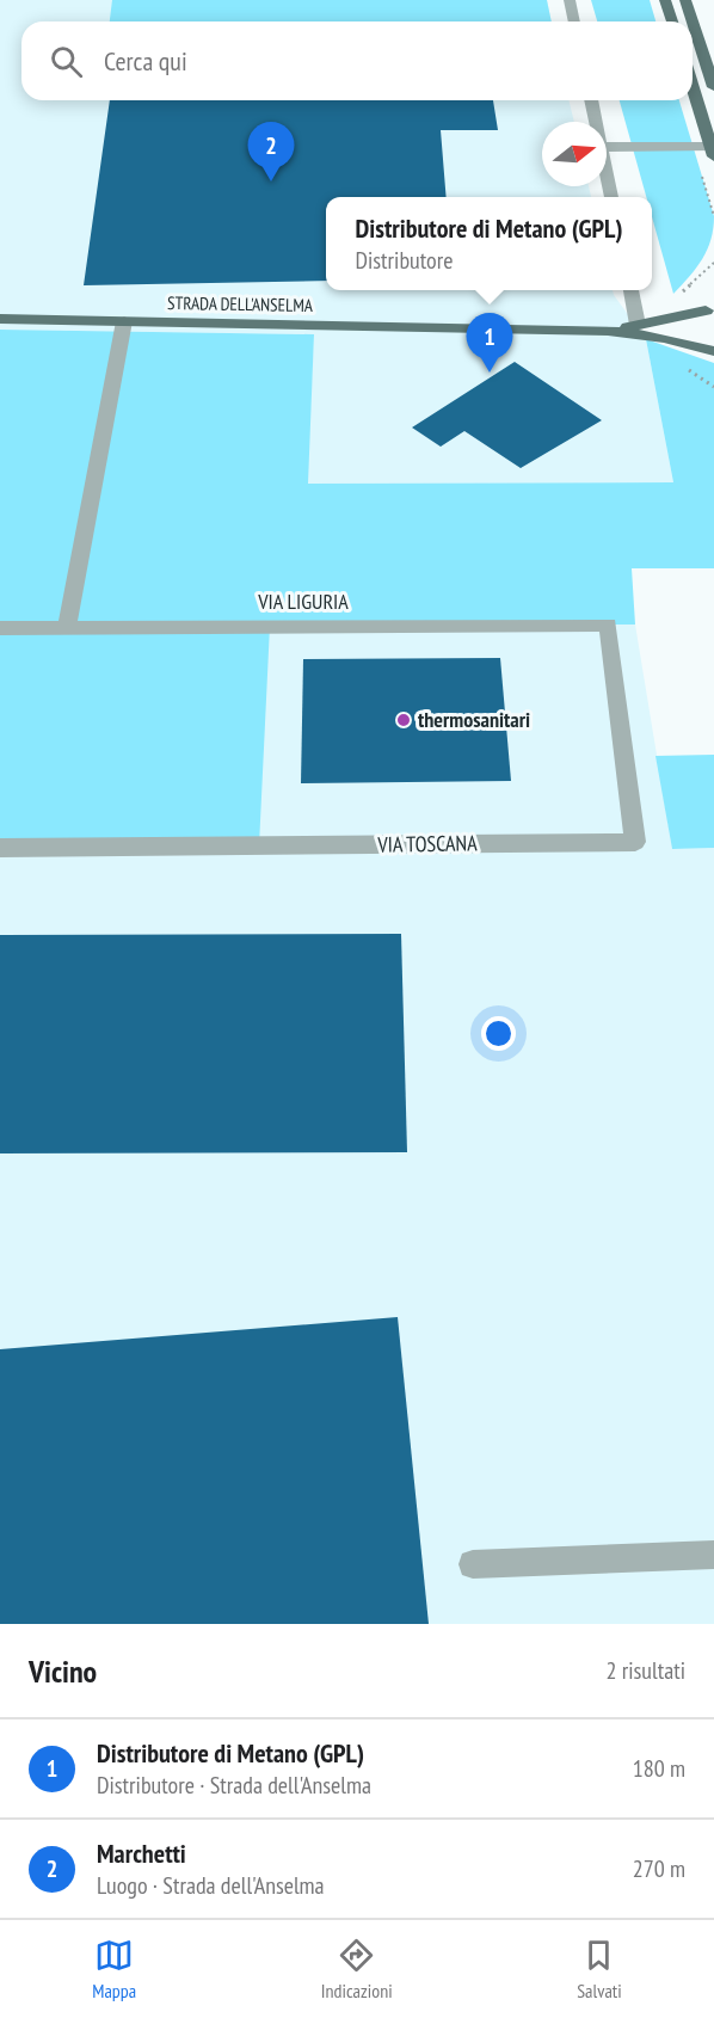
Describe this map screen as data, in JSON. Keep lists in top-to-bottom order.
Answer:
{
  "streets": {
    "main road": ["STRADA DELL'ANSELMA"],
    "street": ["VIA LIGURIA", "VIA TOSCANA"]
  },
  "crossings": [
    ["VIA LIGURIA", "VIA TOSCANA"]
  ],
  "places": ["thermosanitari"],
  "north": "right",
  "page": {
    "search": "Cerca qui",
    "pins": ["2", "1"],
    "popup": ["Distributore di Metano (GPL)", "Distributore"],
    "heading": ["Vicino", "2 risultati"],
    "list": [
      {
        "mark": "1",
        "name": "Distributore di Metano (GPL)",
        "note": "Distributore · Strada dell'Anselma",
        "value": "180 m"
      },
      {
        "mark": "2",
        "name": "Marchetti",
        "note": "Luogo · Strada dell'Anselma",
        "value": "270 m"
      }
    ],
    "nav": ["Mappa", "Indicazioni", "Salvati"]
  }
}
